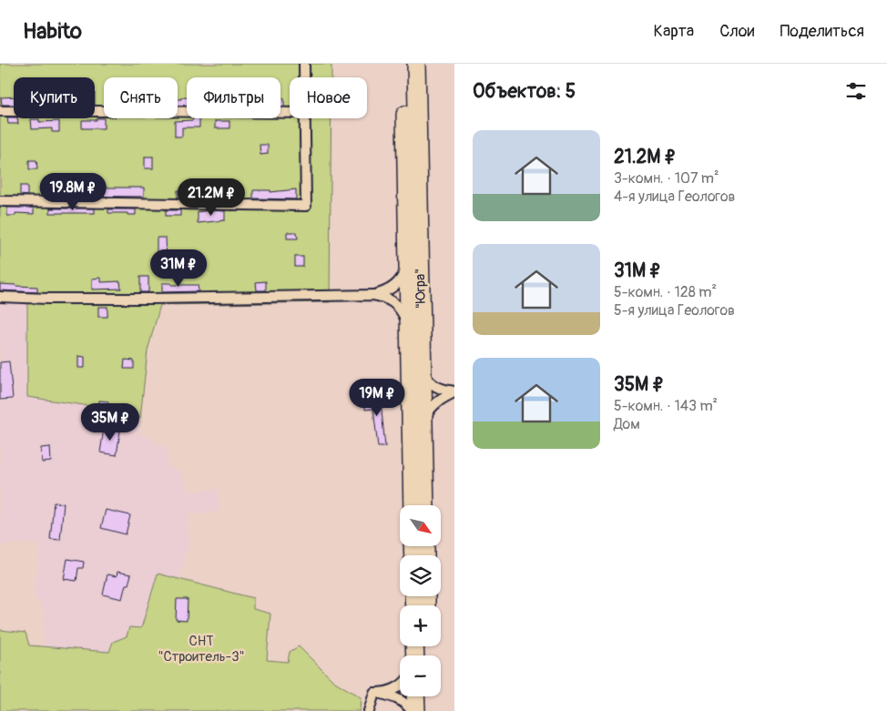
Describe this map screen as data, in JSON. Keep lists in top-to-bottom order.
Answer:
{
  "streets": {
    "highway": ["\"Югра\""]
  },
  "parks": ["СНТ \"Строитель-3\""],
  "north": "bottom right",
  "page": {
    "header": "Habito",
    "nav": ["Карта", "Слои", "Поделиться"],
    "heading": "Объектов: 5",
    "chip": [
      "Купить",
      "Снять",
      "Фильтры",
      "Новое"
    ],
    "list": [
      {
        "name": "21.2M ₽",
        "note": "3-комн. · 107 m² · 4-я улица Геологов"
      },
      {
        "name": "31M ₽",
        "note": "5-комн. · 128 m² · 5-я улица Геологов"
      },
      {
        "name": "35M ₽",
        "note": "5-комн. · 143 m² · Дом"
      }
    ],
    "price": [
      "19.8M ₽",
      "21.2M ₽",
      "31M ₽",
      "19M ₽",
      "35M ₽"
    ],
    "map_buttons": ["+", "−"]
  }
}
